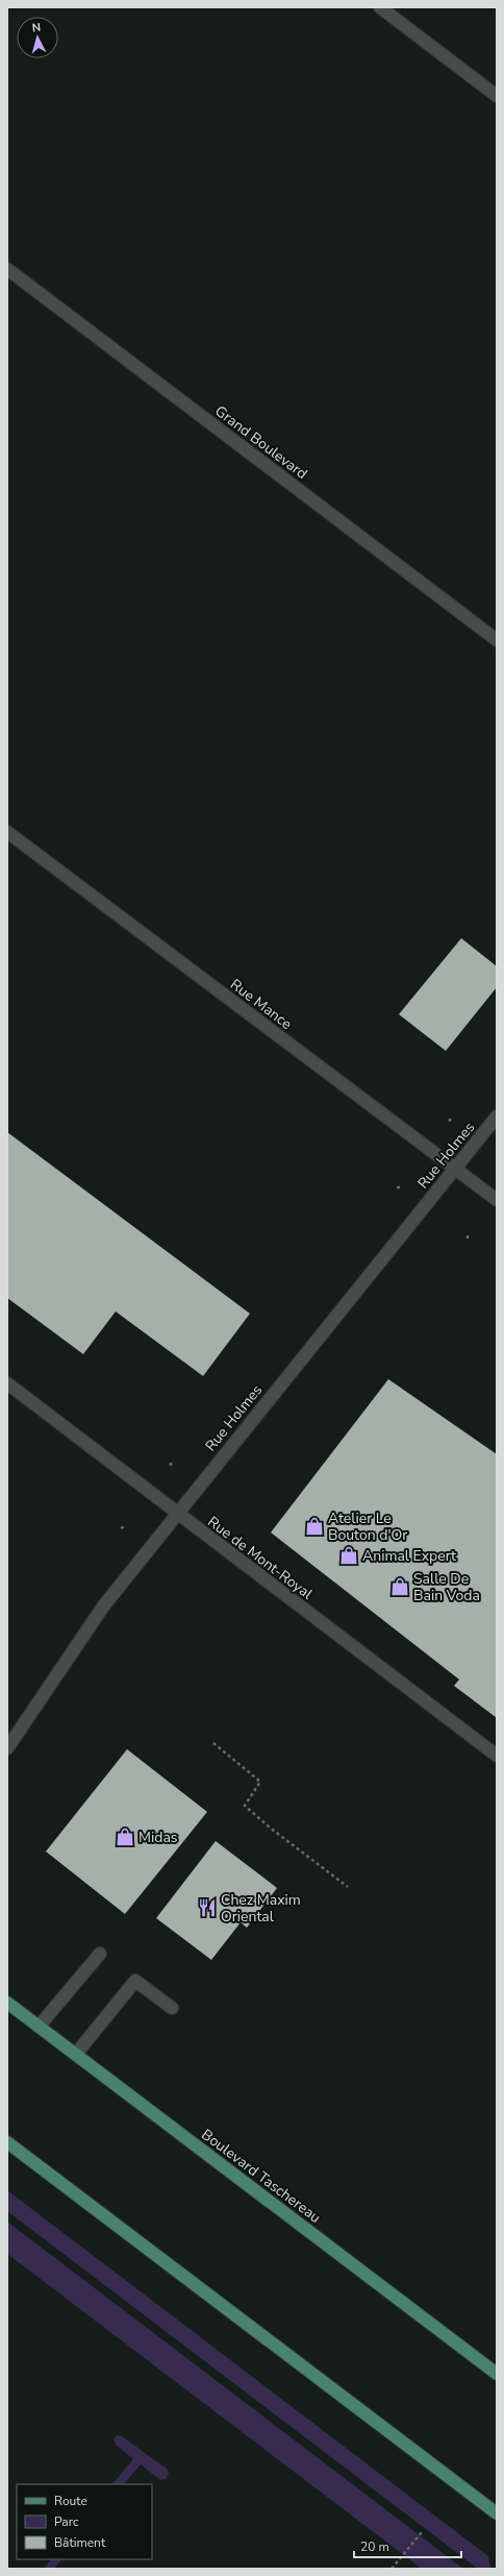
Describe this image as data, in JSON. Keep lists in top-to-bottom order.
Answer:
{
  "streets": {
    "main road": ["Boulevard Taschereau"],
    "street": [
      "Grand Boulevard",
      "Rue Mance",
      "Rue Holmes",
      "Rue de Mont-Royal"
    ]
  },
  "crossings": [
    ["Rue Mance", "Rue Holmes"],
    ["Rue Holmes", "Rue de Mont-Royal"]
  ],
  "places": {
    "shop": [
      "Atelier Le Bouton d'Or",
      "Animal Expert",
      "Salle De Bain Voda",
      "Midas"
    ],
    "restaurant": ["Chez Maxim Oriental"]
  },
  "legend": ["Route", "Parc", "Bâtiment"],
  "scale_bar": "20 m",
  "north": "top"
}
